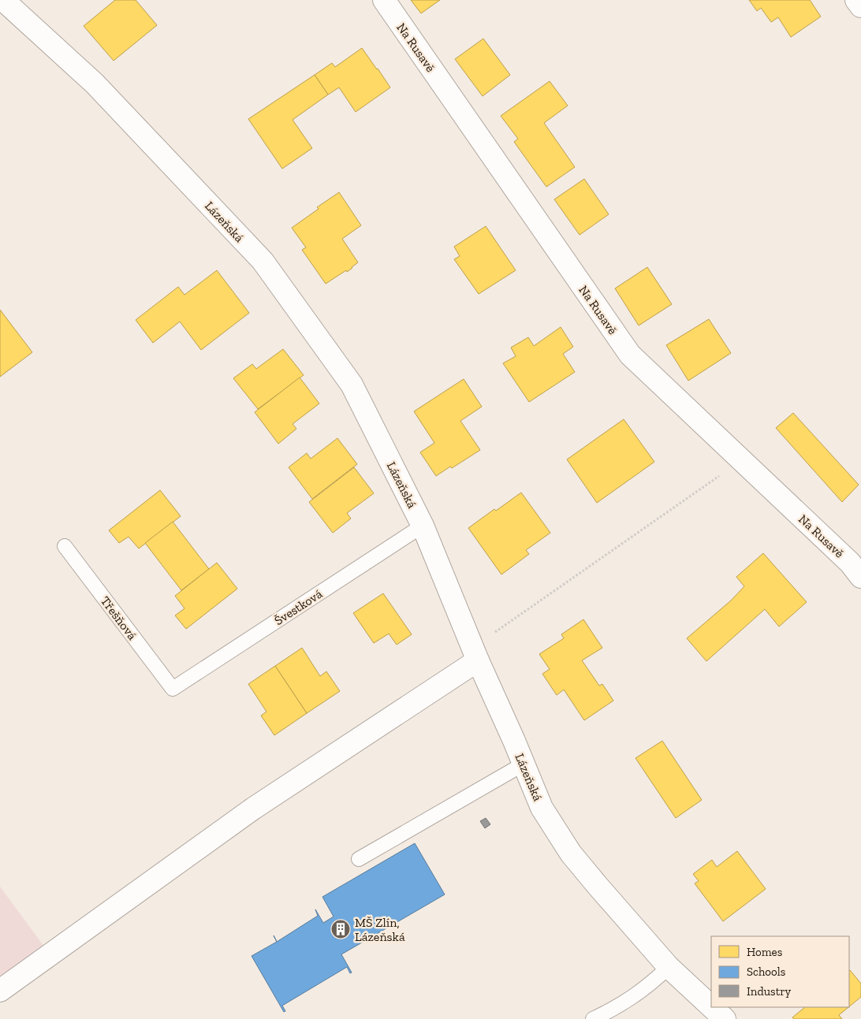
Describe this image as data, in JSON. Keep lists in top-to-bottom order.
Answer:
{
  "streets": {
    "street": ["Na Rusavě", "Lázeňská"],
    "lane": ["Švestková", "Třešňová"]
  },
  "crossings": [
    ["Lázeňská", "Švestková"],
    ["Švestková", "Třešňová"]
  ],
  "places": {
    "building": ["MŠ Zlín, Lázeňská"]
  },
  "legend": ["Homes", "Schools", "Industry"]
}
